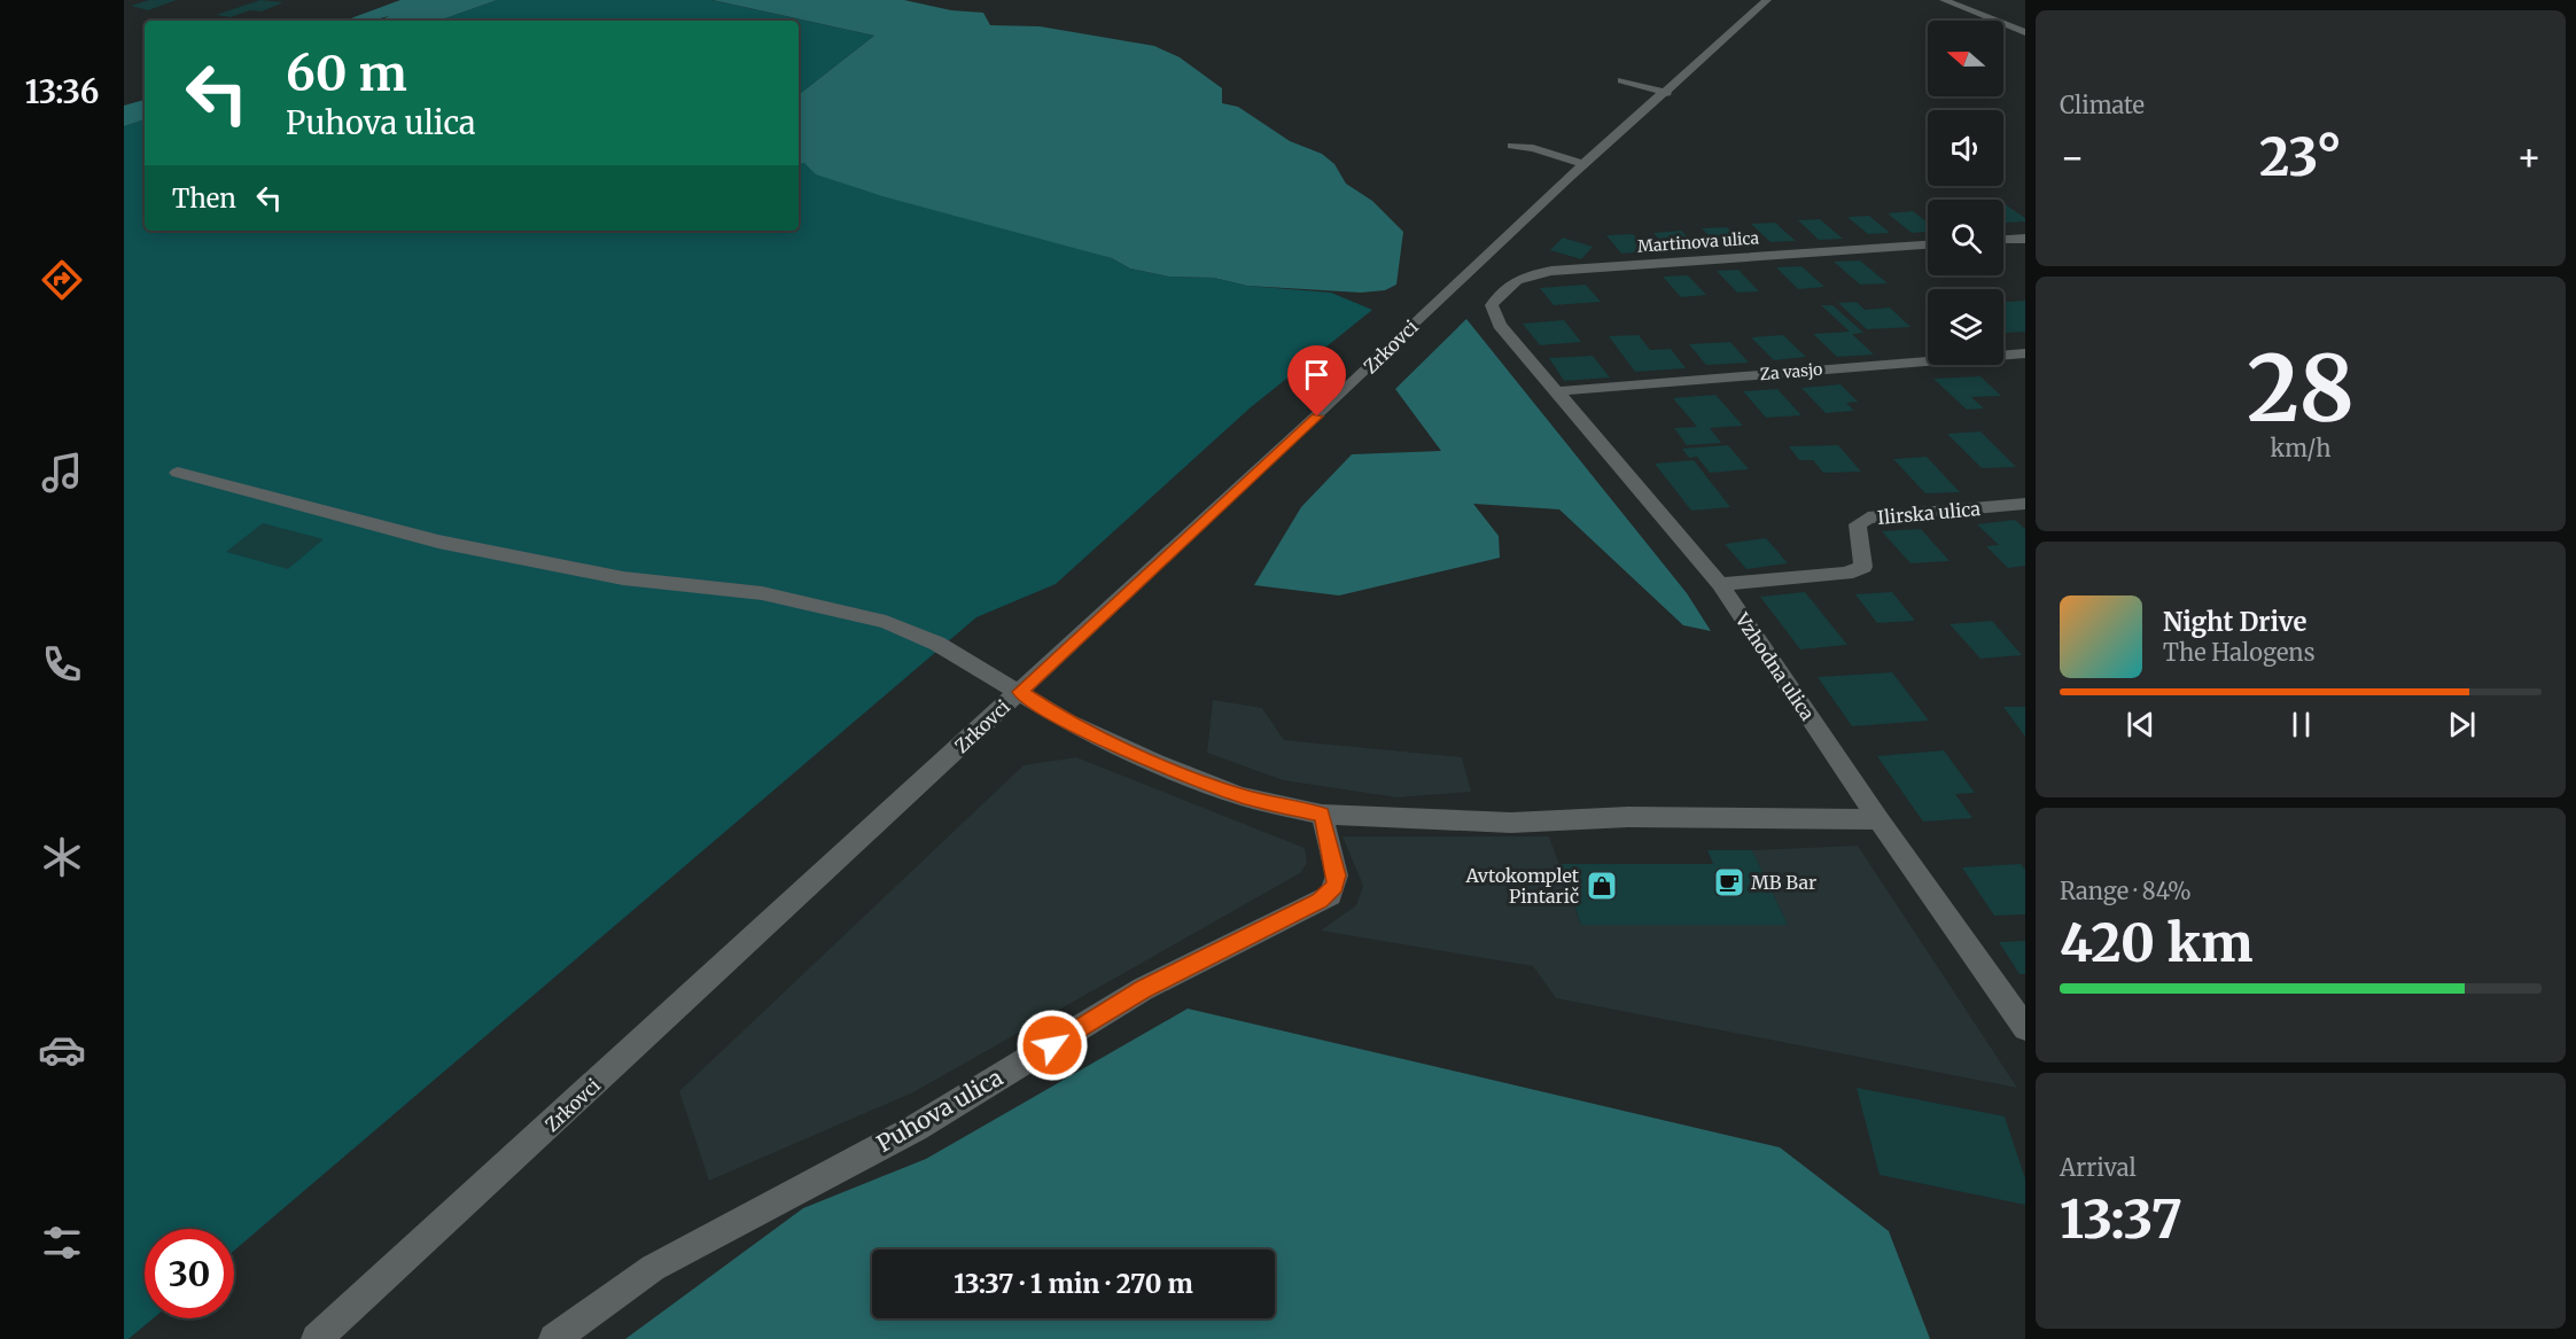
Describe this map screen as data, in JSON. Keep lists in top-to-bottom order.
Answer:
{
  "streets": {
    "street": [
      "Martinova ulica",
      "Zrkovci",
      "Za vasjo",
      "Ilirska ulica",
      "Vzhodna ulica",
      "Puhova ulica"
    ]
  },
  "crossings": [
    ["Martinova ulica", "Vzhodna ulica"],
    ["Za vasjo", "Vzhodna ulica"],
    ["Ilirska ulica", "Vzhodna ulica"]
  ],
  "places": {
    "cafe": ["MB Bar"],
    "shop": ["Avtokomplet Pintarič"]
  },
  "north": "left",
  "page": {
    "tabs": "13:36",
    "tile": [
      "Climate",
      ["28", "km/h"],
      ["Range · 84%", "420 km"],
      ["Arrival", "13:37"]
    ],
    "turn": ["60 m", "Puhova ulica"],
    "heat": ["−", "23°", "+"],
    "then": "Then",
    "song": ["Night Drive", "The Halogens"],
    "limit": "30",
    "trip": "13:37 · 1 min · 270 m"
  }
}
